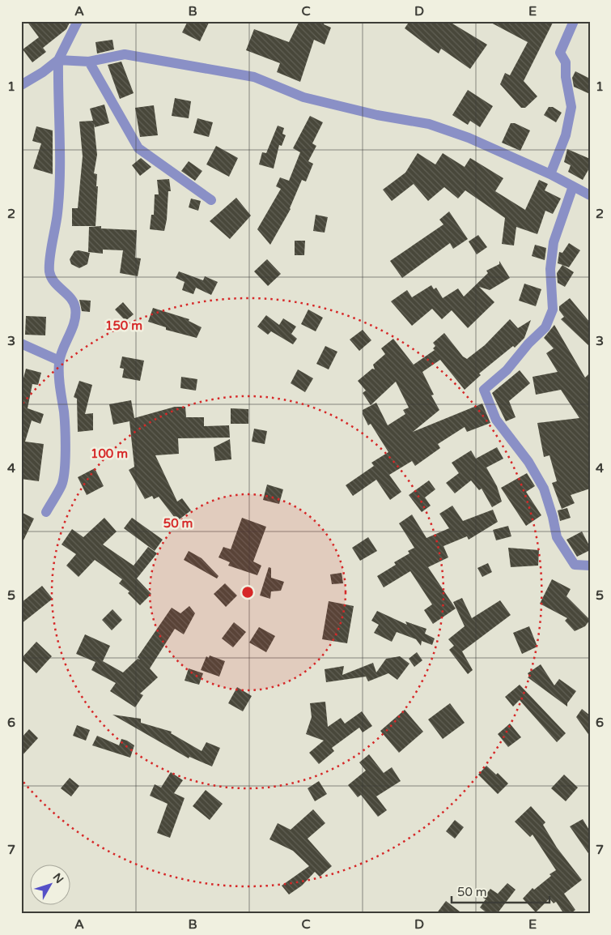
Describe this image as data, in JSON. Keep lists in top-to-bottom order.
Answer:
{
  "scale_bar": "50 m",
  "north": "top right",
  "grid": {
    "columns": [
      "A",
      "B",
      "C",
      "D",
      "E"
    ],
    "rows": [
      "1",
      "2",
      "3",
      "4",
      "5",
      "6",
      "7"
    ]
  },
  "rings": ["150 m", "100 m", "50 m"]
}
